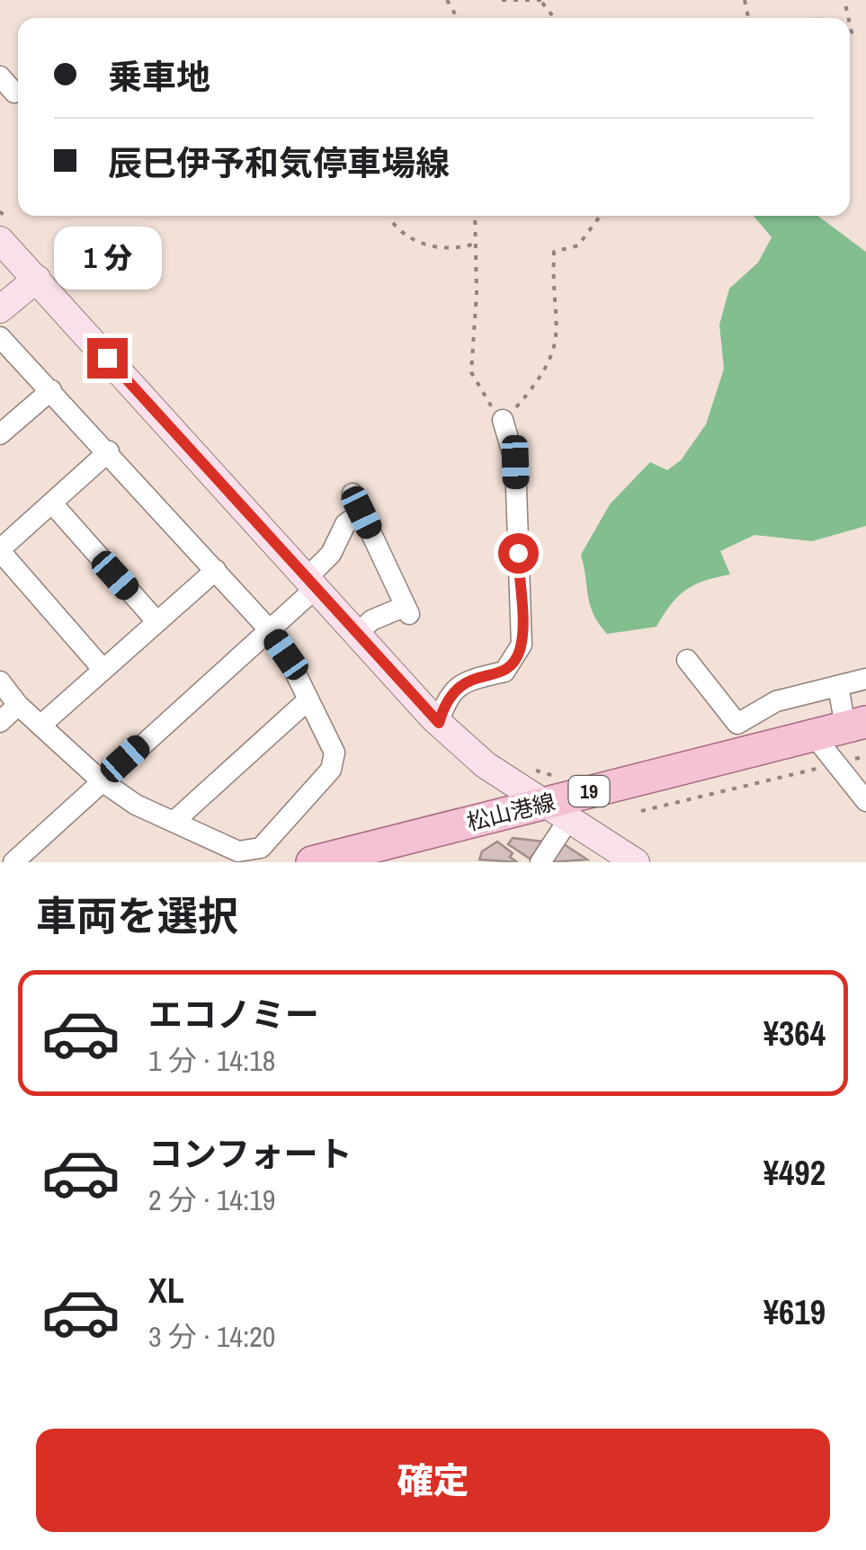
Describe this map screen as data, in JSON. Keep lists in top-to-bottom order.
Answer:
{
  "streets": {
    "main road": ["19", "松山港線"]
  },
  "page": {
    "banner": ["乗車地", "辰巳伊予和気停車場線"],
    "bubble": "1 分",
    "heading": "車両を選択",
    "list": [
      {
        "name": "エコノミー",
        "note": "1 分 · 14:18",
        "value": "¥364"
      },
      {
        "name": "コンフォート",
        "note": "2 分 · 14:19",
        "value": "¥492"
      },
      {
        "name": "XL",
        "note": "3 分 · 14:20",
        "value": "¥619"
      }
    ],
    "buttons": "確定"
  }
}
